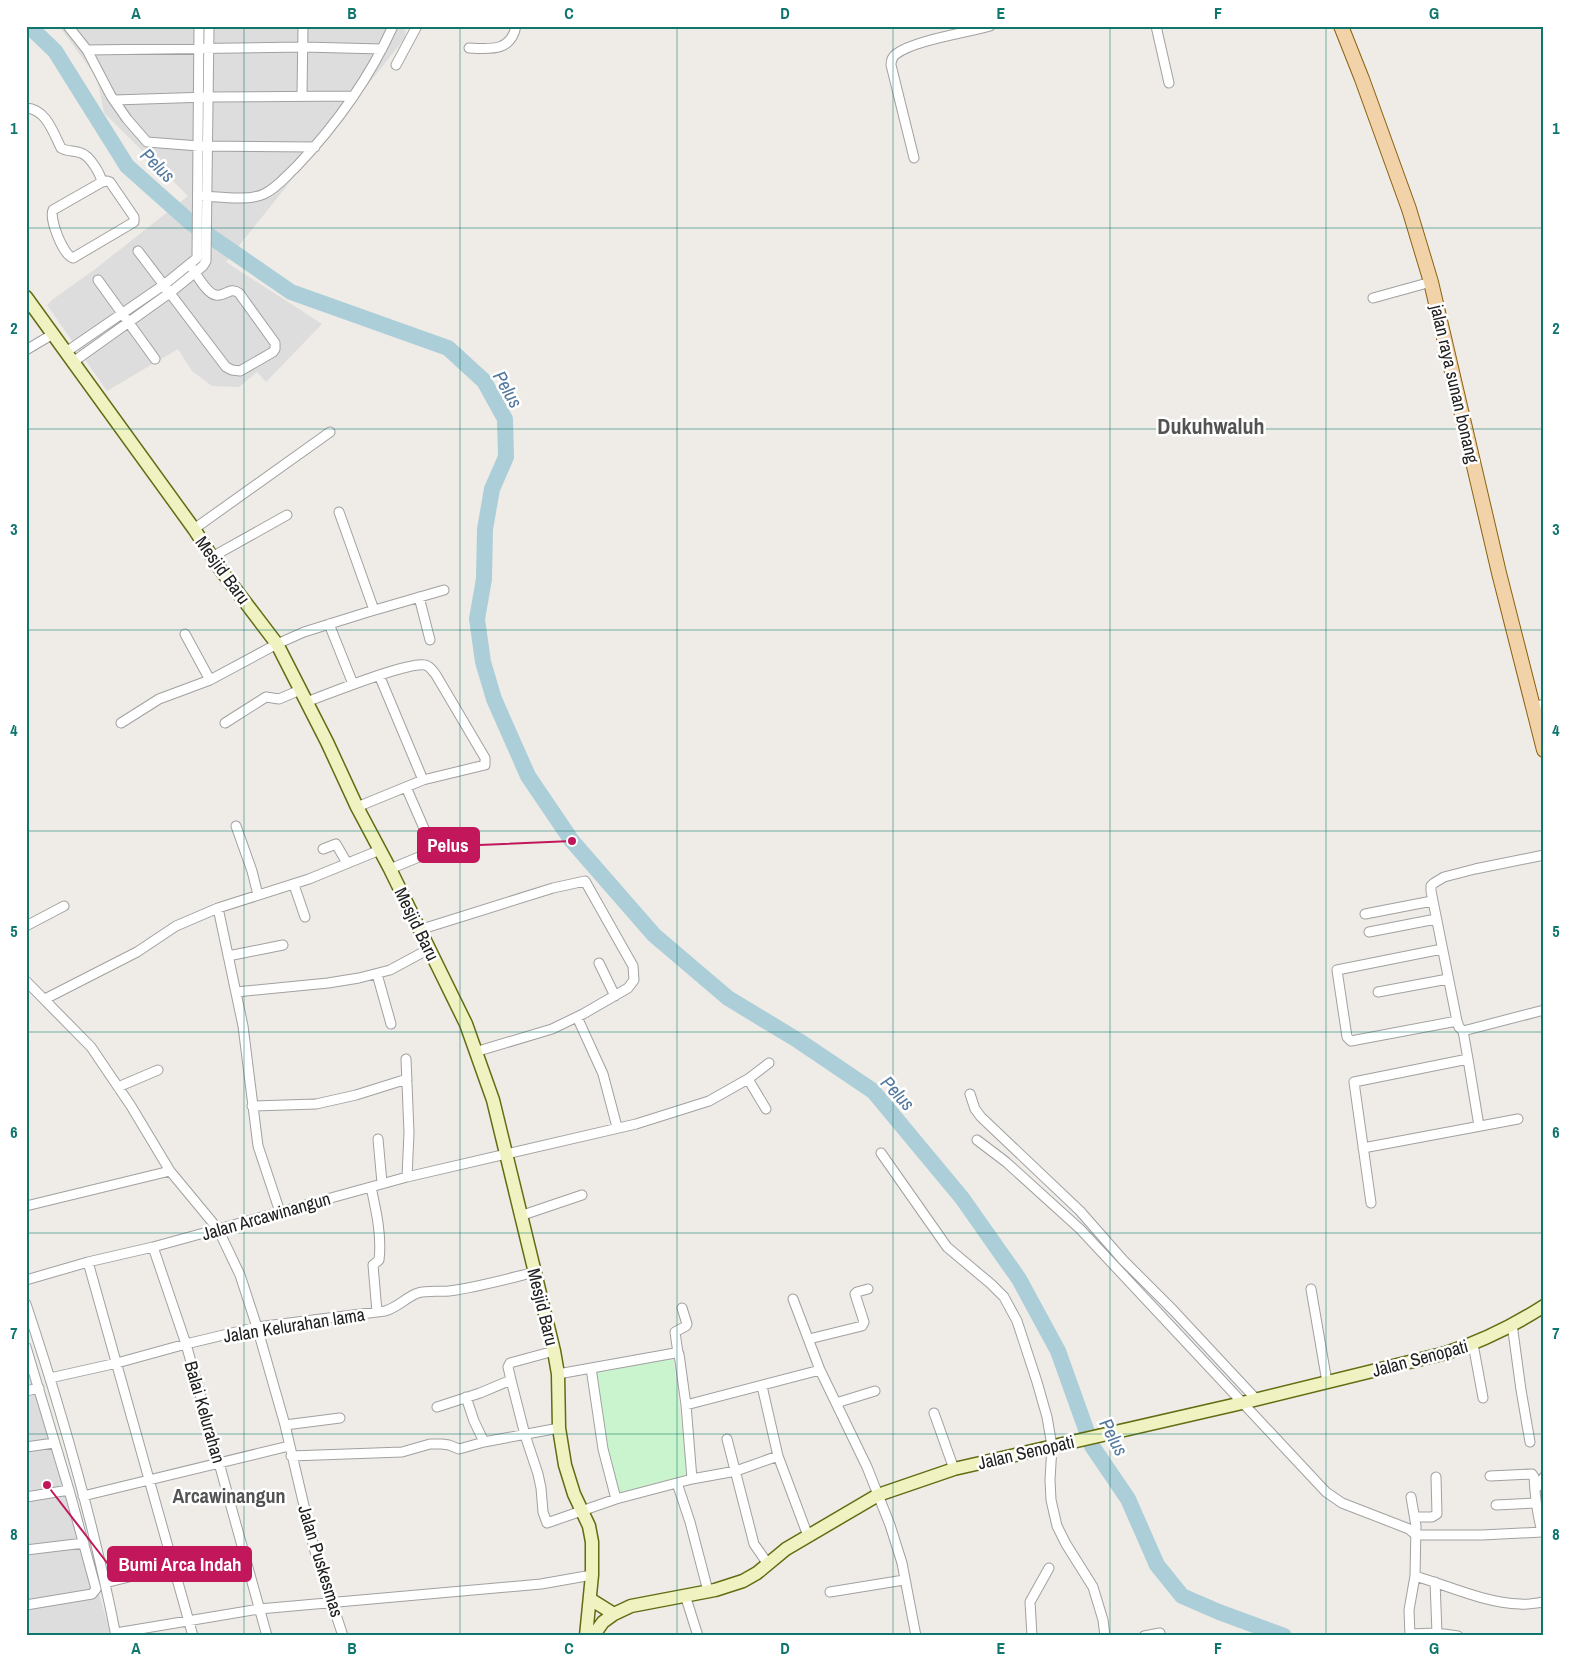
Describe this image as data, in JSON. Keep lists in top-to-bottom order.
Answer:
{
  "streets": {
    "main road": ["jalan raya sunan bonang"],
    "street": [
      "Mesjid Baru",
      "Jalan Arcawinangun",
      "Jalan Kelurahan lama",
      "Jalan Senopati",
      "Balai Kelurahan",
      "Jalan Puskesmas"
    ]
  },
  "crossings": [
    ["Mesjid Baru", "Jalan Arcawinangun"],
    ["Mesjid Baru", "Jalan Kelurahan lama"],
    ["Jalan Arcawinangun", "Balai Kelurahan"],
    ["Jalan Arcawinangun", "Jalan Puskesmas"],
    ["Jalan Kelurahan lama", "Balai Kelurahan"],
    ["Jalan Kelurahan lama", "Jalan Puskesmas"]
  ],
  "districts": ["Dukuhwaluh", "Arcawinangun"],
  "water": ["Pelus"],
  "places": ["Pelus", "Bumi Arca Indah"],
  "grid": {
    "columns": [
      "A",
      "B",
      "C",
      "D",
      "E",
      "F",
      "G"
    ],
    "rows": [
      "1",
      "2",
      "3",
      "4",
      "5",
      "6",
      "7",
      "8"
    ]
  }
}
